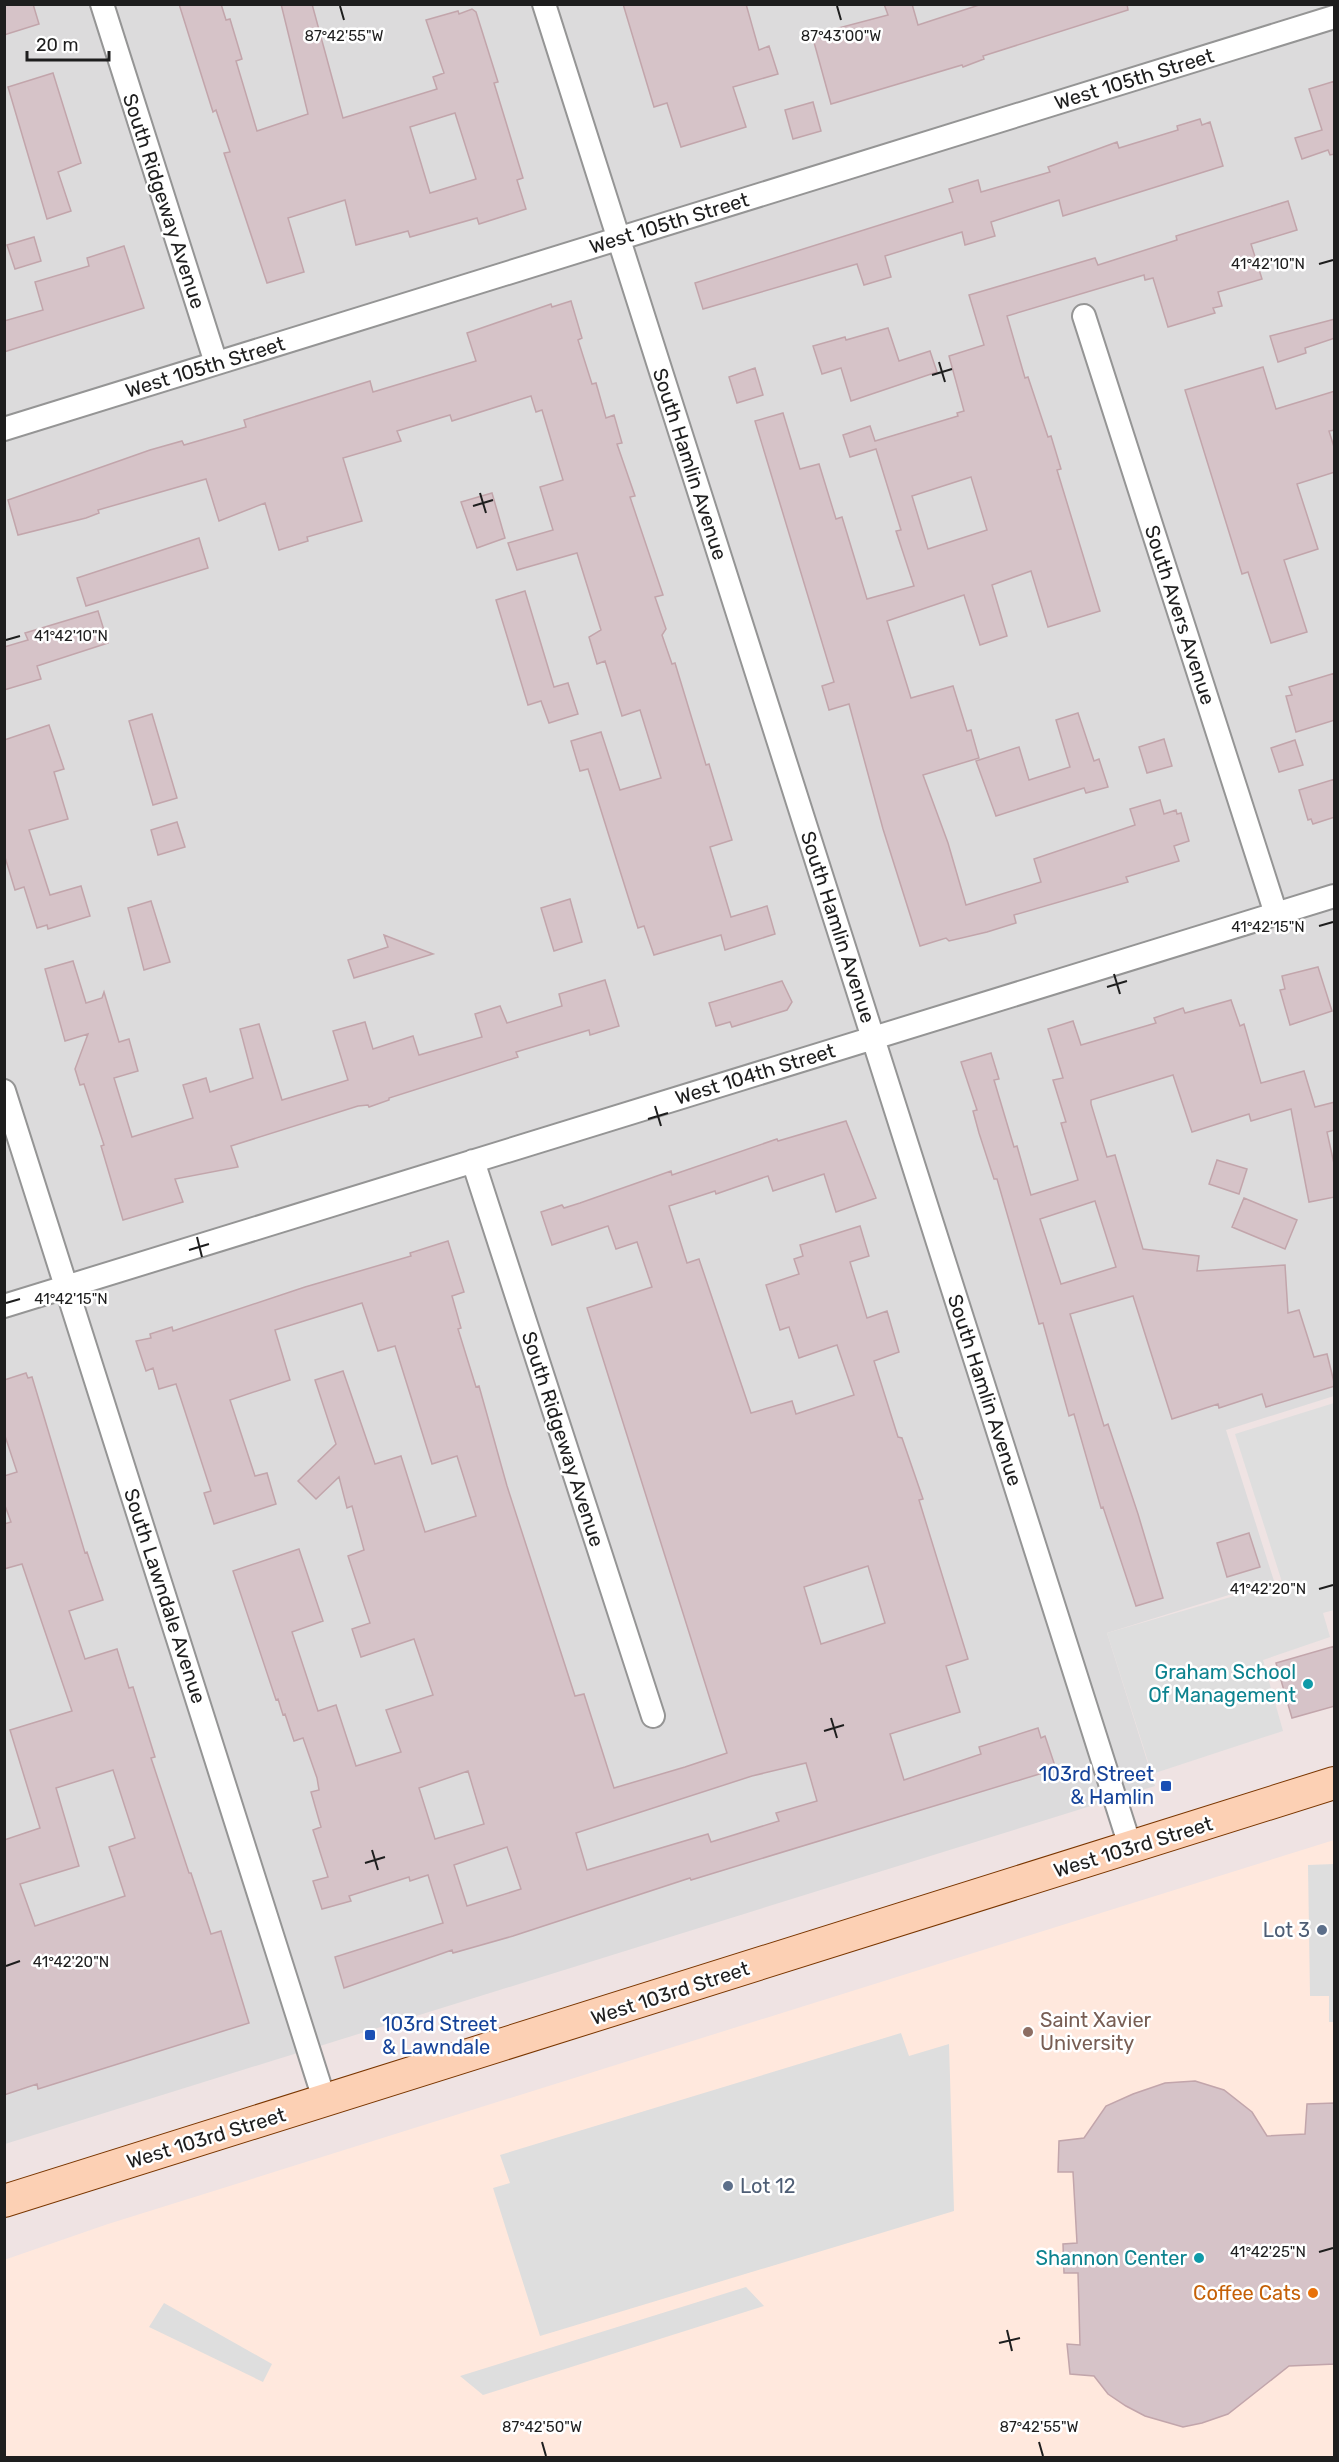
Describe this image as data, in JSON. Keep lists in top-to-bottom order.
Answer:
{
  "streets": {
    "main road": ["West 103rd Street"],
    "street": [
      "West 105th Street",
      "South Ridgeway Avenue",
      "South Hamlin Avenue",
      "South Avers Avenue",
      "West 104th Street",
      "South Lawndale Avenue"
    ]
  },
  "crossings": [
    ["West 105th Street", "South Ridgeway Avenue"],
    ["West 105th Street", "South Hamlin Avenue"],
    ["South Ridgeway Avenue", "West 104th Street"],
    ["South Hamlin Avenue", "West 104th Street"],
    ["South Hamlin Avenue", "West 103rd Street"],
    ["South Avers Avenue", "West 104th Street"],
    ["West 104th Street", "South Lawndale Avenue"],
    ["South Lawndale Avenue", "West 103rd Street"]
  ],
  "places": {
    "other": [
      "Graham School Of Management",
      "Lot 3",
      "Saint Xavier University",
      "Lot 12",
      "Shannon Center",
      "Coffee Cats"
    ],
    "transit": ["103rd Street & Hamlin", "103rd Street & Lawndale"]
  },
  "scale_bar": "20 m",
  "coordinates": [
    "87°42'55\"W",
    "87°43'00\"W",
    "41°42'10\"N",
    "41°42'15\"N",
    "41°42'20\"N",
    "41°42'25\"N",
    "87°42'50\"W"
  ]
}
